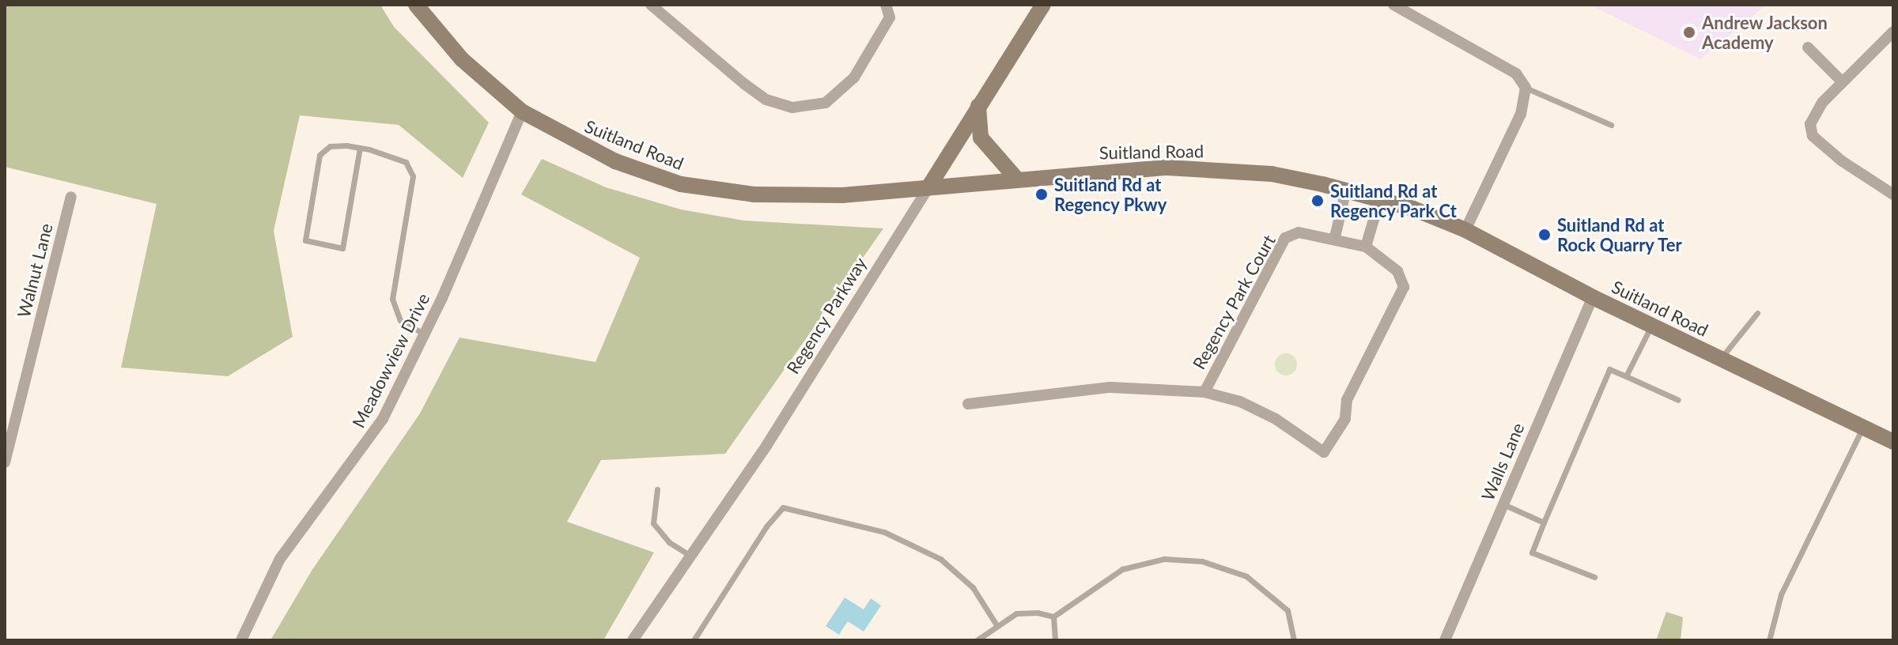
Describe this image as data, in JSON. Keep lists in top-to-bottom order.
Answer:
{
  "streets": {
    "main road": ["Suitland Road", "Regency Parkway"],
    "street": [
      "Walnut Lane",
      "Regency Park Court",
      "Meadowview Drive",
      "Walls Lane"
    ]
  },
  "crossings": [
    ["Suitland Road", "Regency Parkway"],
    ["Suitland Road", "Meadowview Drive"],
    ["Suitland Road", "Walls Lane"]
  ],
  "places": [
    "Andrew Jackson Academy",
    "Suitland Rd at Regency Pkwy",
    "Suitland Rd at Regency Park Ct",
    "Suitland Rd at Rock Quarry Ter"
  ]
}
